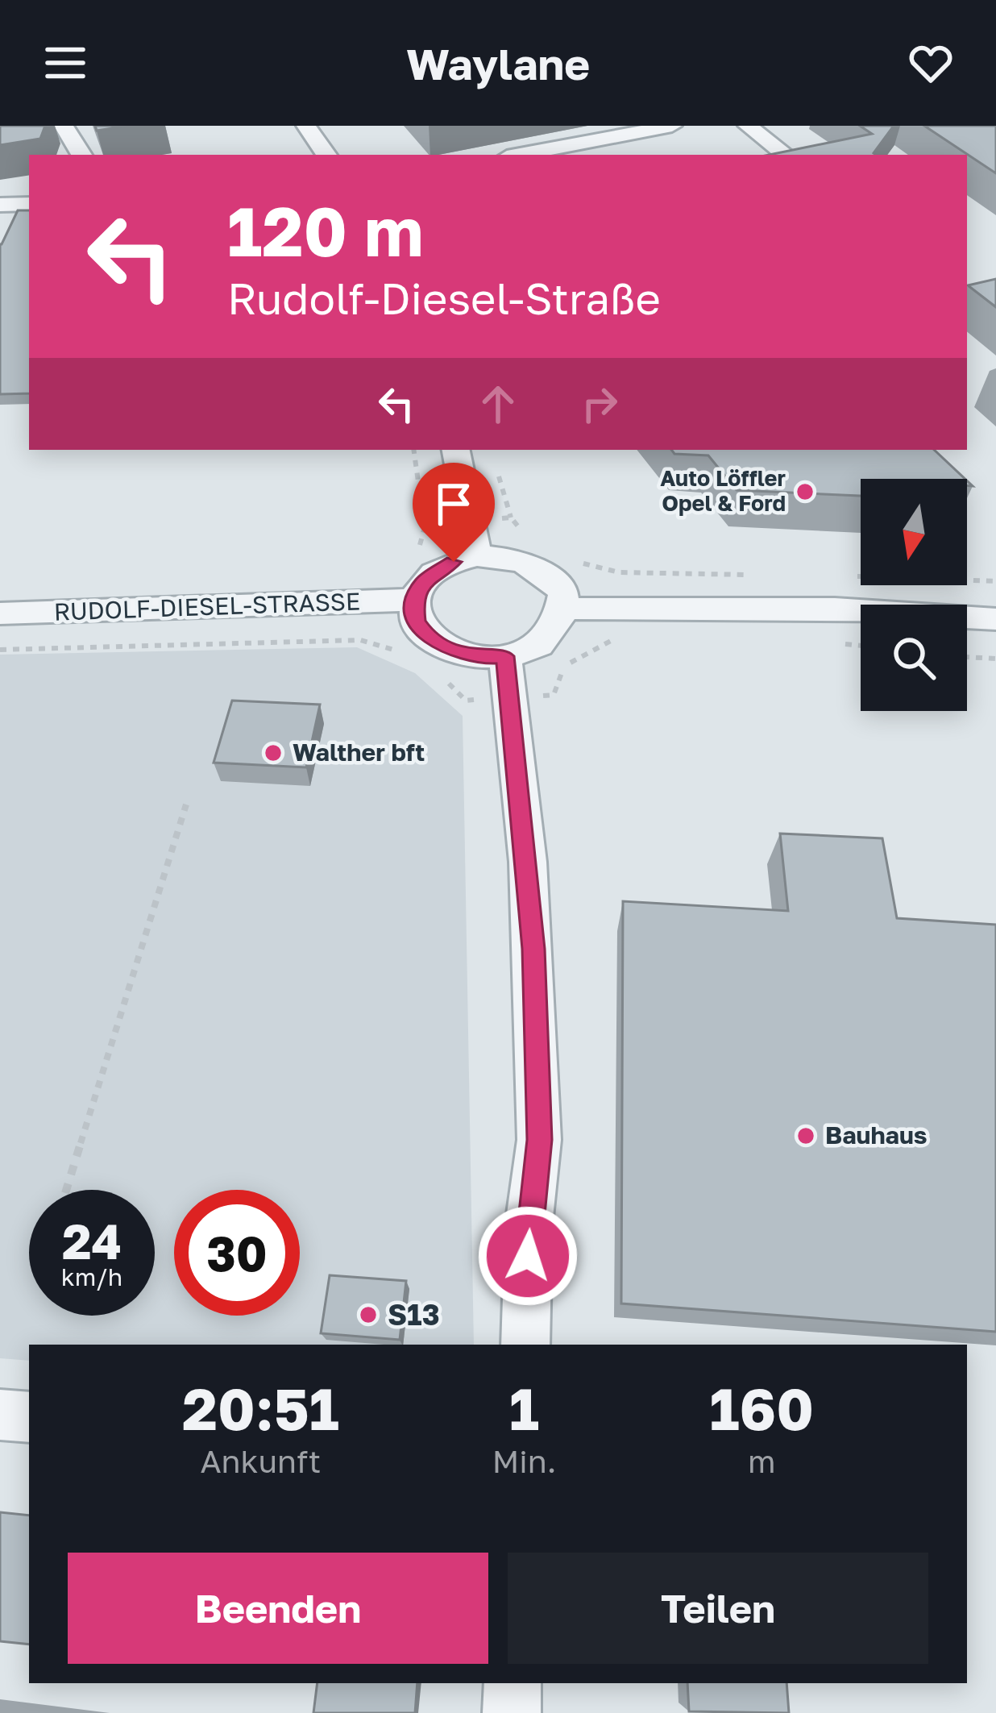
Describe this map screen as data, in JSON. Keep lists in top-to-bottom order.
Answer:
{
  "streets": {
    "street": ["RUDOLF-DIESEL-STRASSE"]
  },
  "places": [
    "Auto Löffler Opel & Ford",
    "Walther bft",
    "Bauhaus",
    "S13"
  ],
  "north": "bottom",
  "page": {
    "header": "Waylane",
    "turn": ["120 m", "Rudolf-Diesel-Straße"],
    "speed": "24 km/h",
    "limit": "30",
    "eta": [
      "20:51",
      "Ankunft",
      "1",
      "Min.",
      "160",
      "m"
    ],
    "buttons": ["Beenden", "Teilen"]
  }
}
